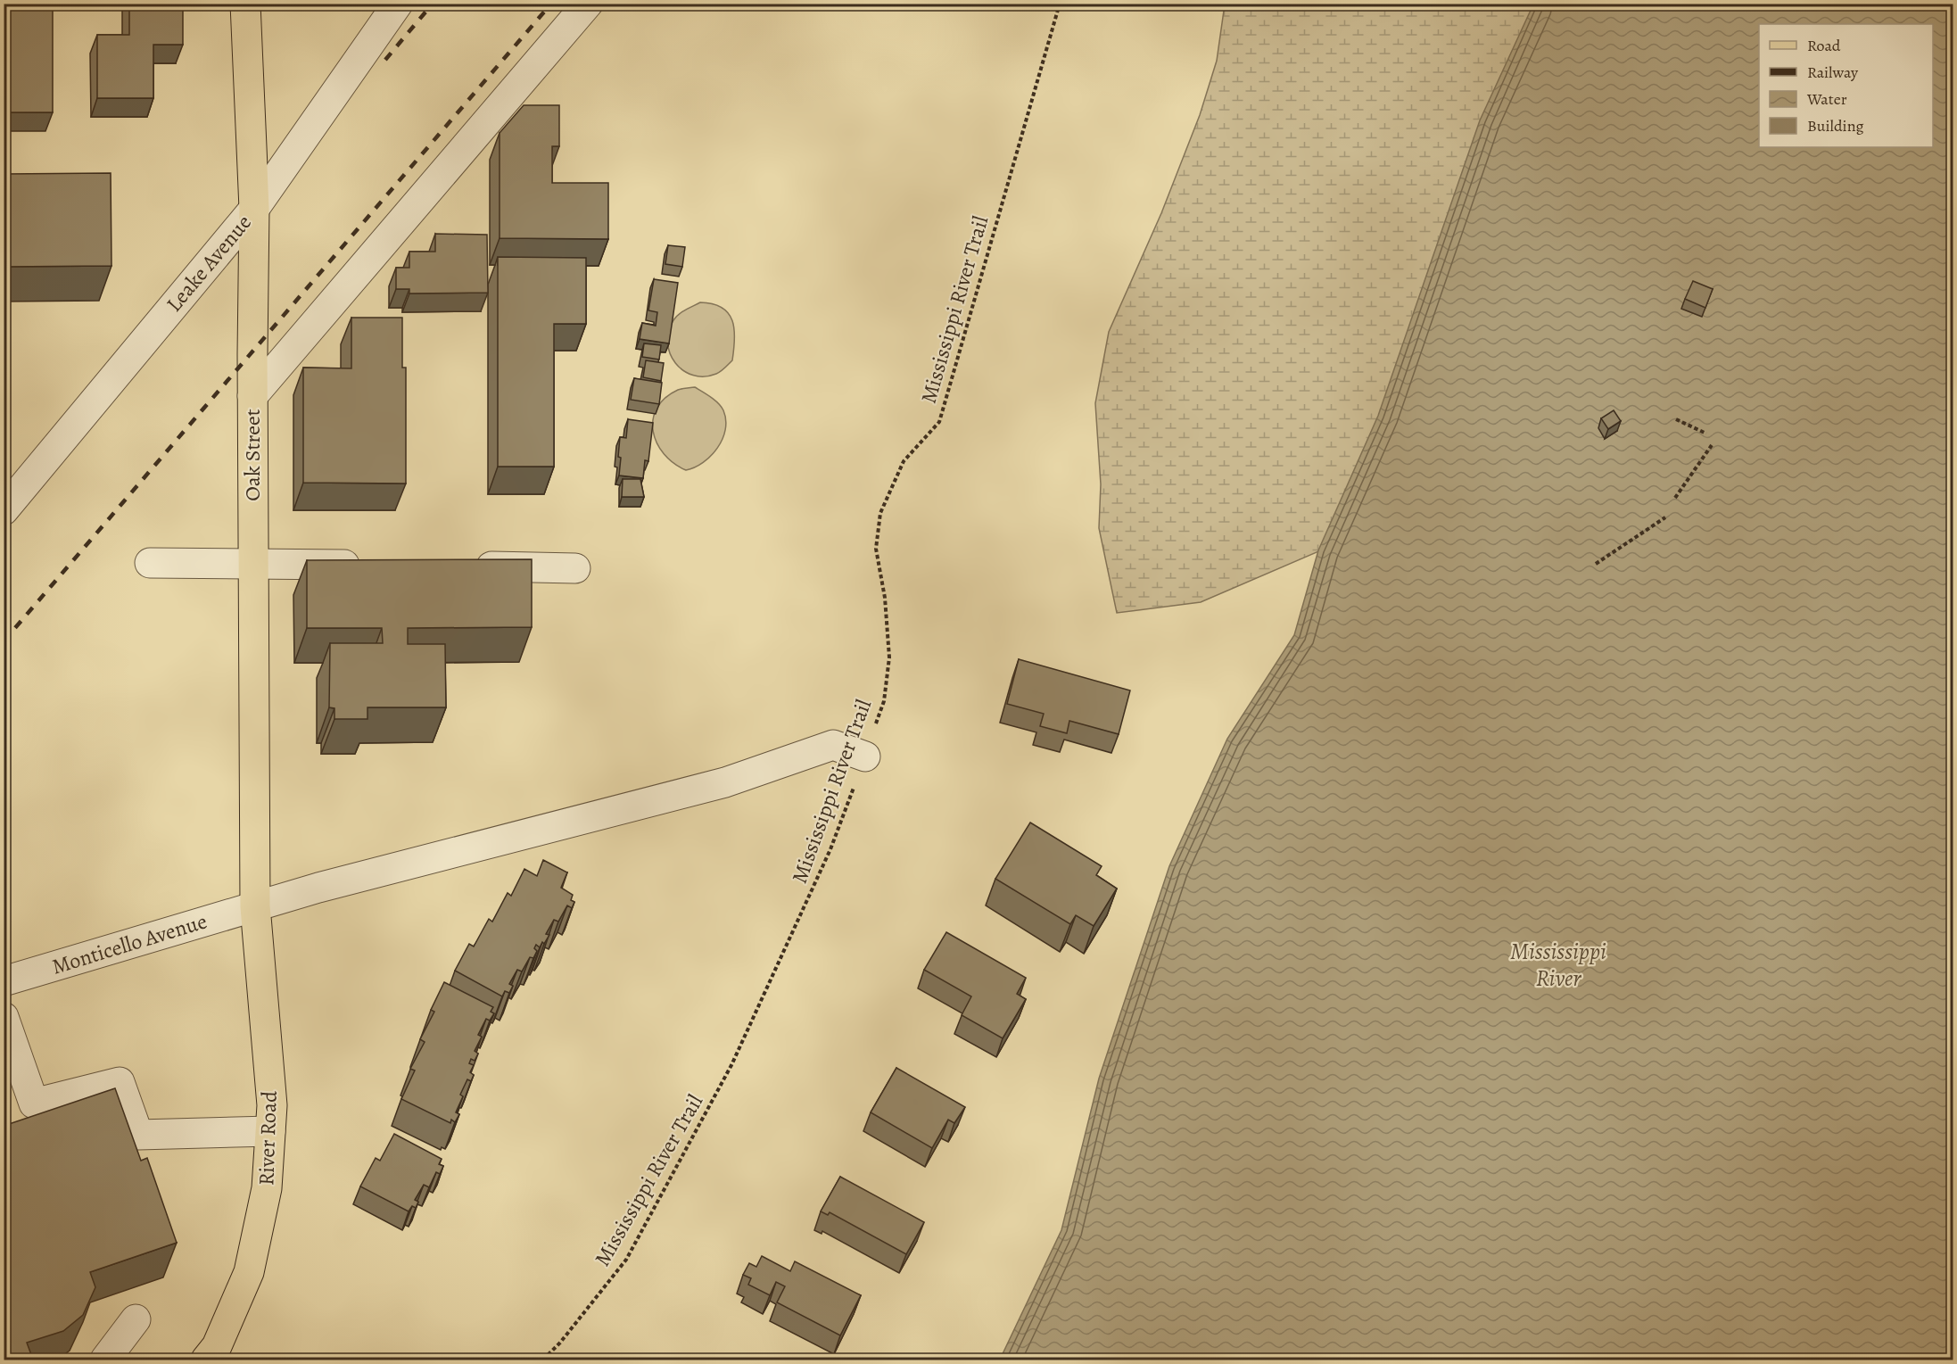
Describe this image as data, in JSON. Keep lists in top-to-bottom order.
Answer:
{
  "streets": {
    "main road": ["Oak Street", "River Road"],
    "street": ["Leake Avenue", "Monticello Avenue"],
    "path": ["Mississippi River Trail"]
  },
  "crossings": [
    ["Leake Avenue", "Oak Street"],
    ["Mississippi River Trail", "Monticello Avenue"],
    ["Oak Street", "Monticello Avenue"],
    ["Oak Street", "River Road"],
    ["Monticello Avenue", "River Road"]
  ],
  "water": ["Mississippi River"],
  "legend": [
    "Road",
    "Railway",
    "Water",
    "Building"
  ]
}
